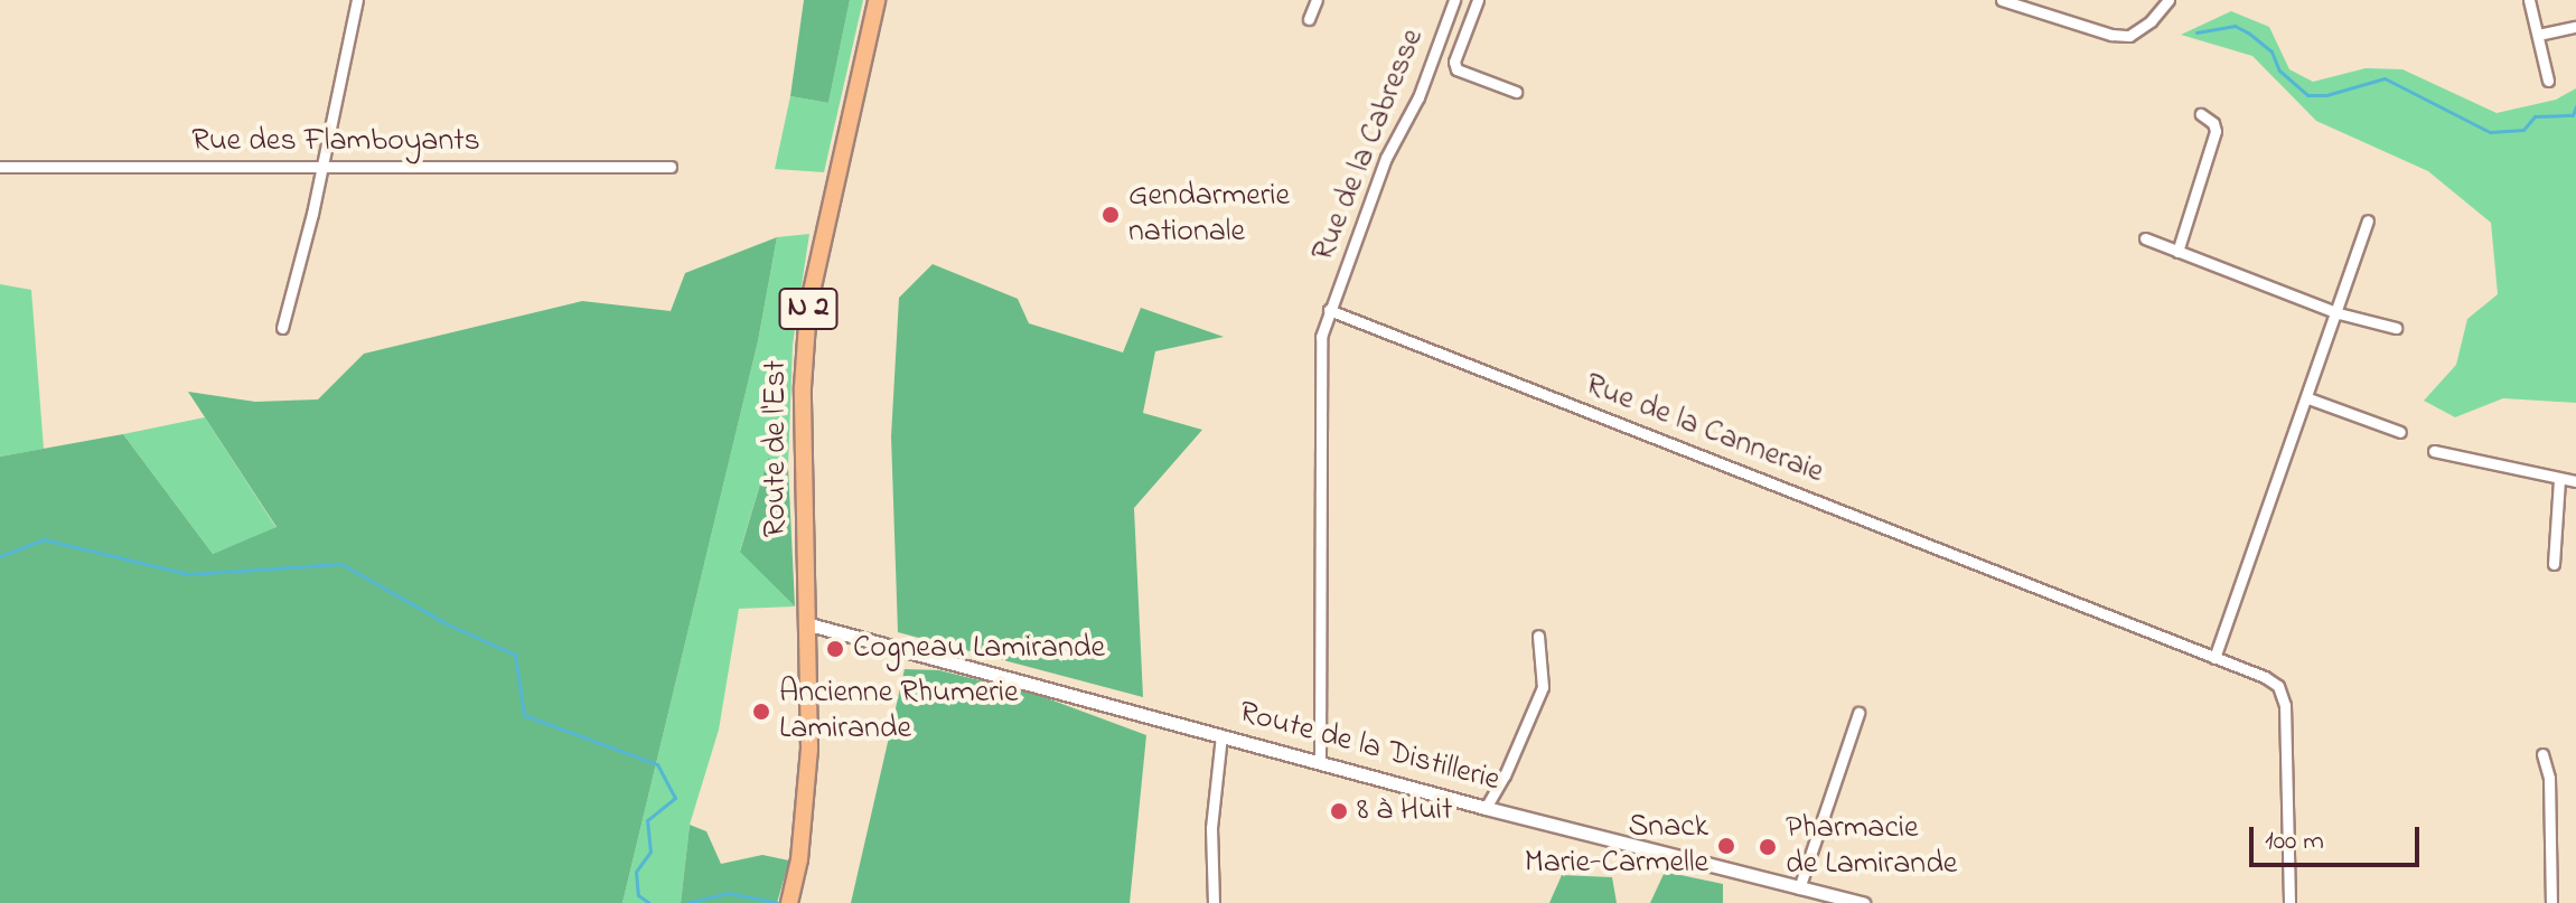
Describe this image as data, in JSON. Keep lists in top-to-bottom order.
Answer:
{
  "streets": {
    "main road": ["N 2", "Route de l'Est"],
    "street": [
      "Rue des Flamboyants",
      "Rue de la Cabresse",
      "Rue de la Canneraie",
      "Route de la Distillerie"
    ]
  },
  "crossings": [
    ["Rue de la Cabresse", "Rue de la Canneraie"],
    ["Route de l'Est", "Route de la Distillerie"]
  ],
  "places": [
    "Gendarmerie nationale",
    "Cogneau Lamirande",
    "Ancienne Rhumerie Lamirande",
    "8 à Huit",
    "Snack Marie-Carmelle",
    "Pharmacie de Lamirande"
  ],
  "scale_bar": "100 m"
}
